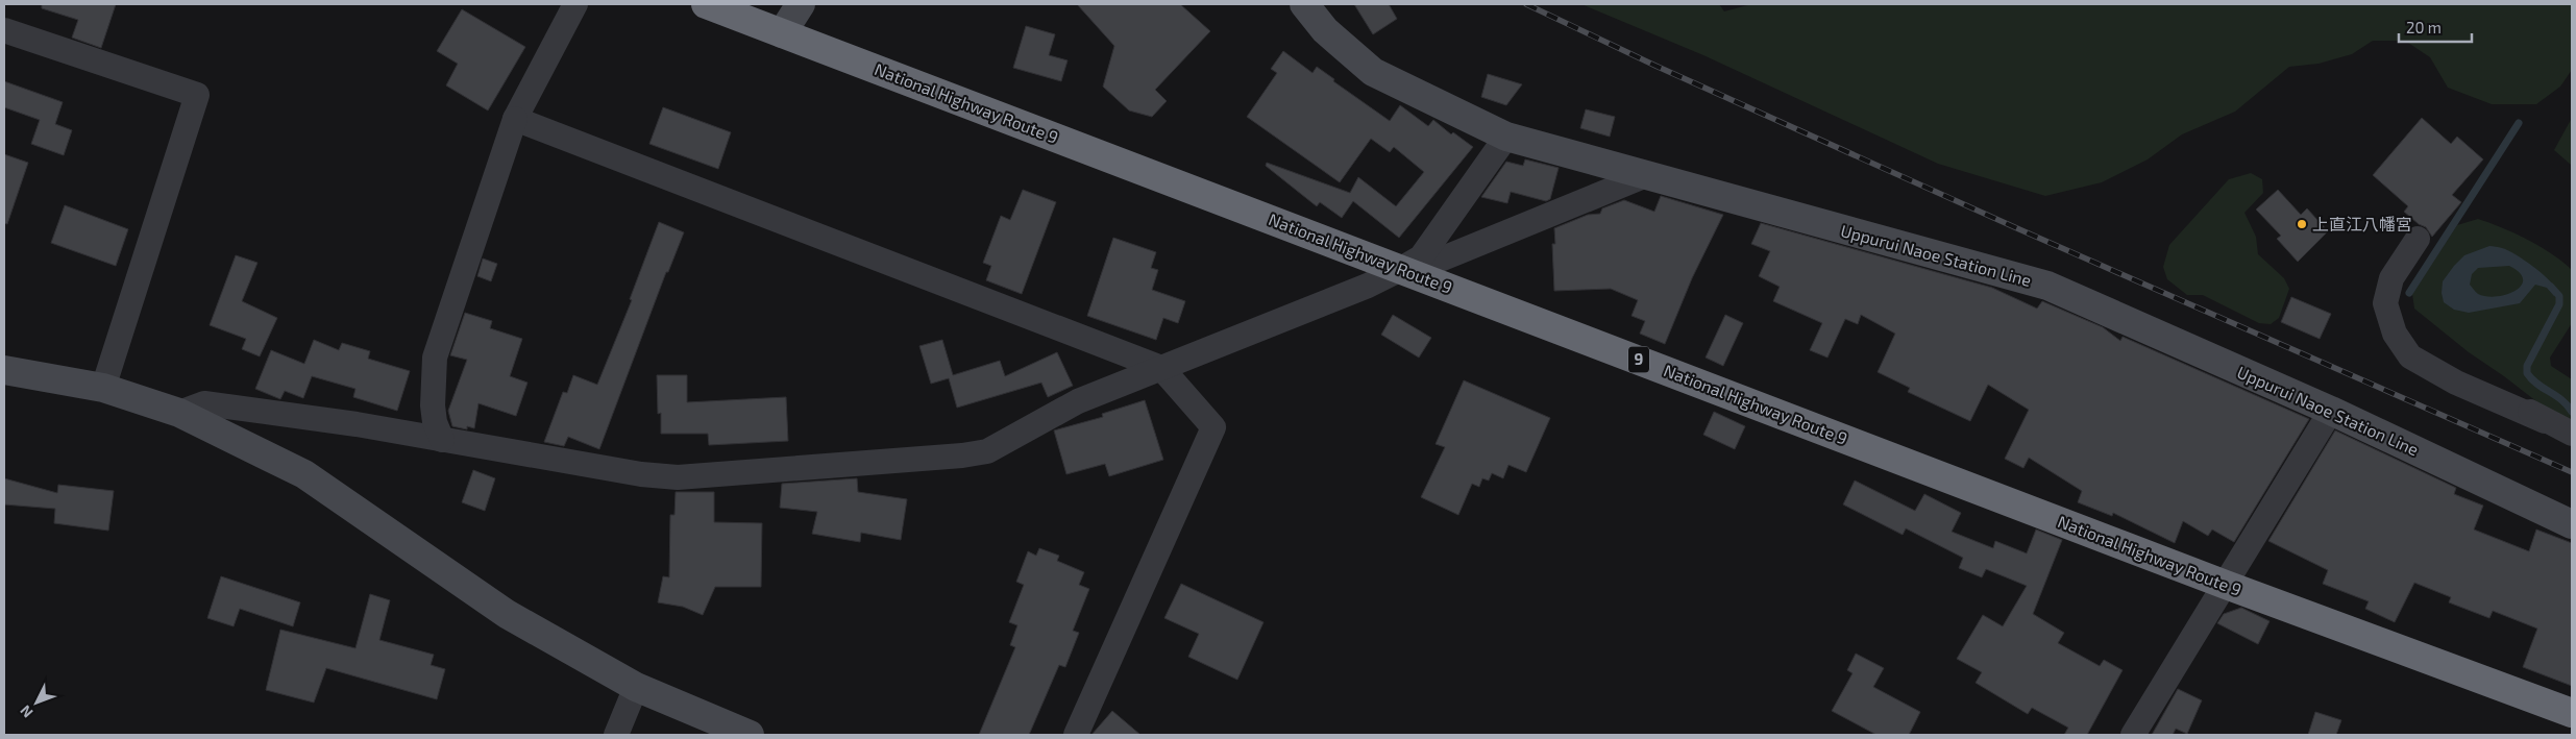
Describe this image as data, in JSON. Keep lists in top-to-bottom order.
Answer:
{
  "streets": {
    "highway": ["National Highway Route 9", "9"],
    "main road": ["Uppurui Naoe Station Line"]
  },
  "places": ["上直江八幡宮"],
  "scale_bar": "20 m",
  "north": "bottom left"
}
